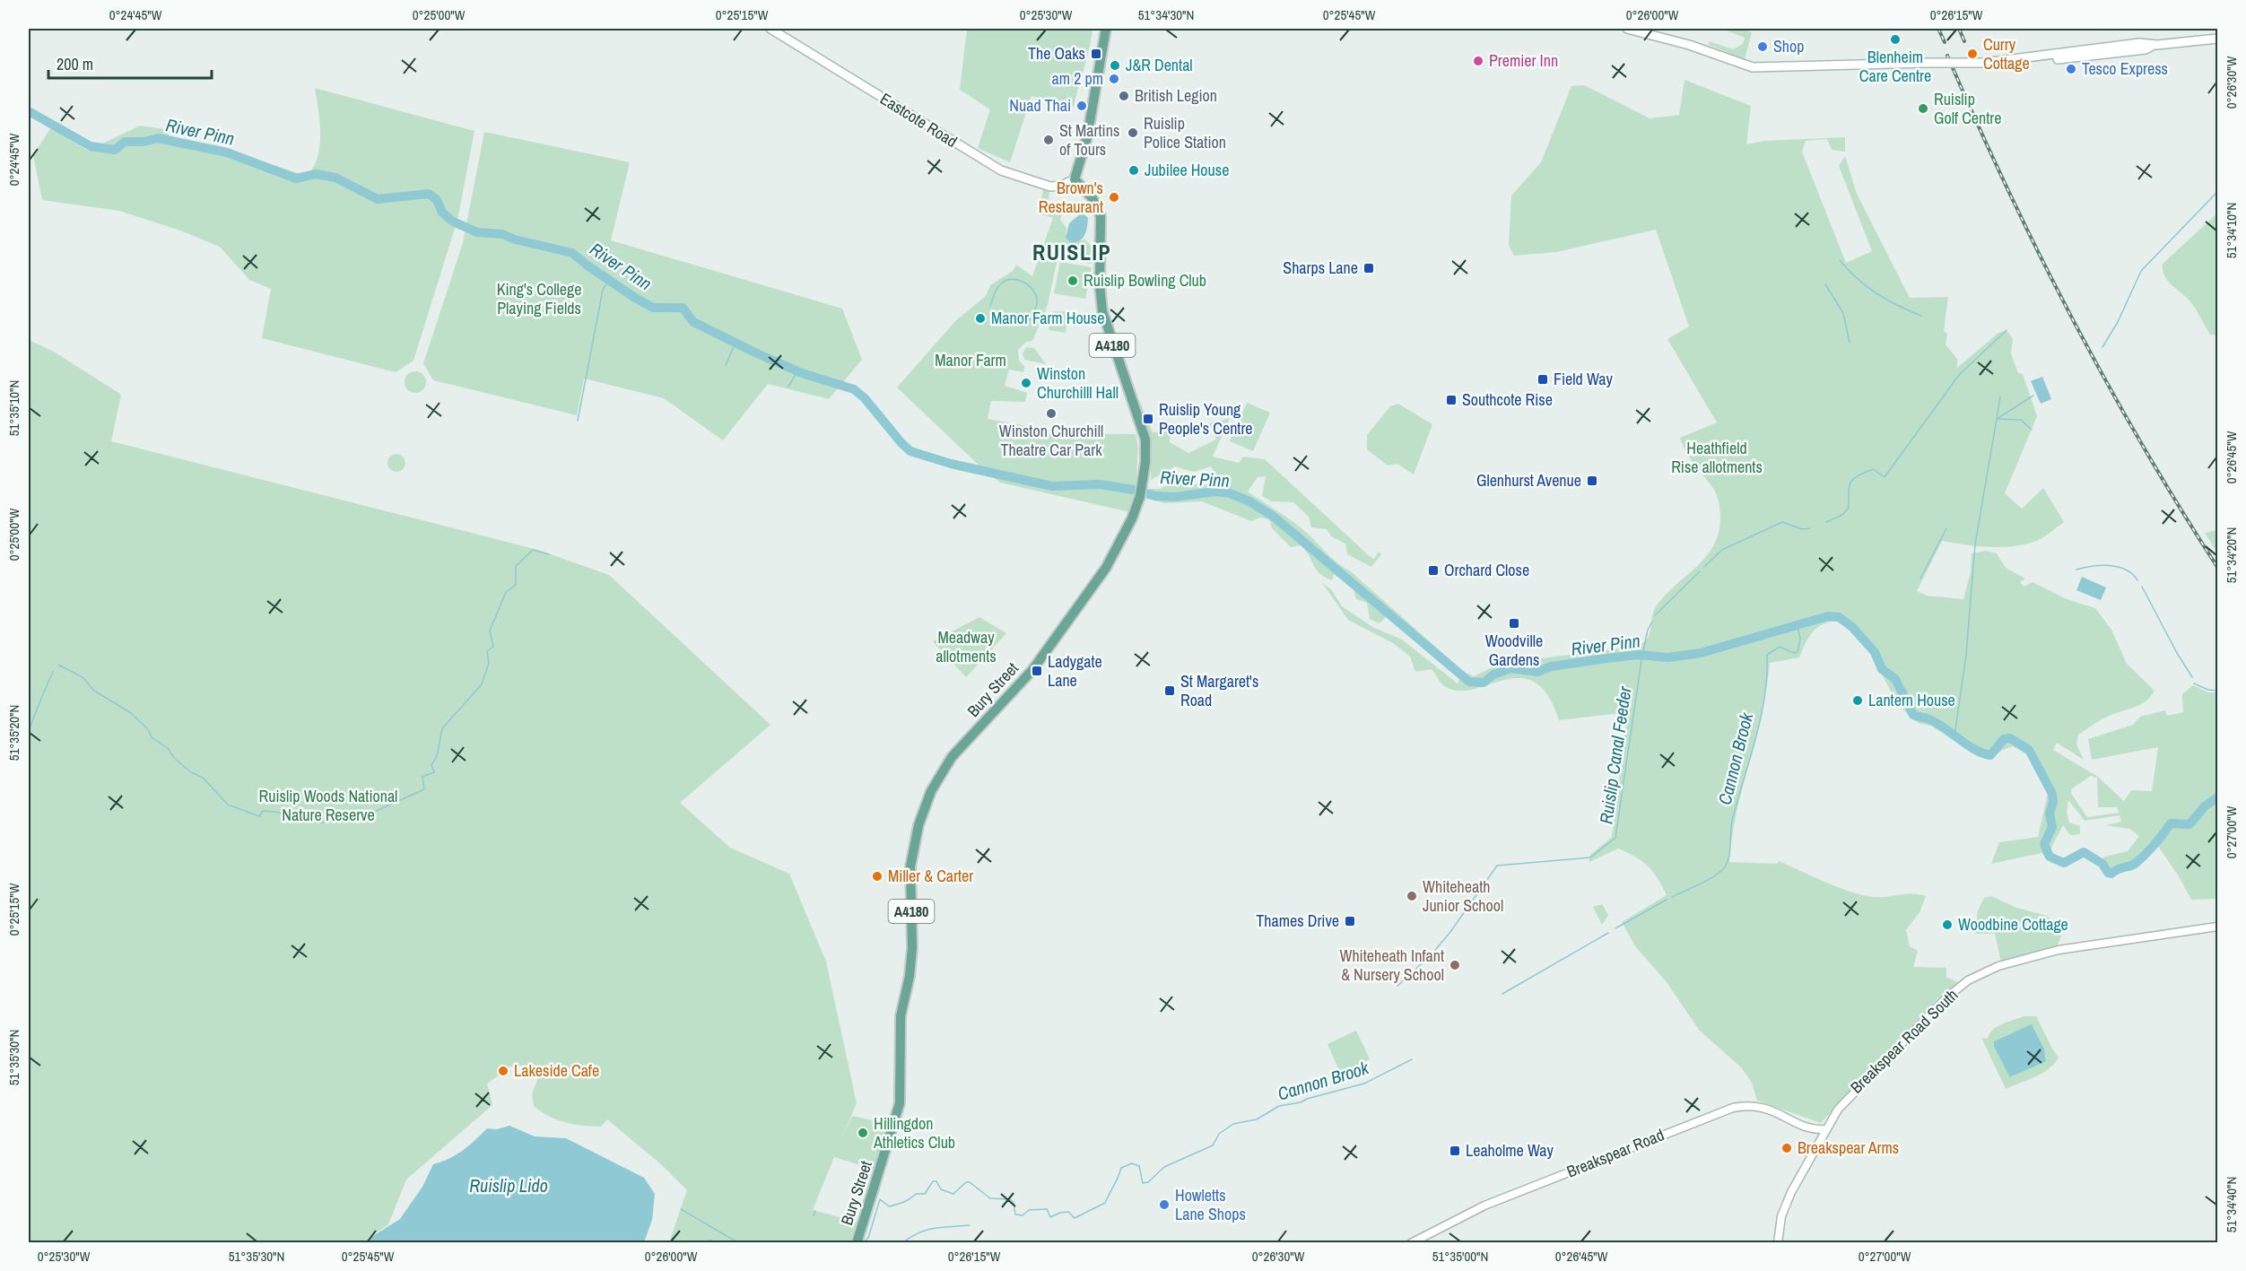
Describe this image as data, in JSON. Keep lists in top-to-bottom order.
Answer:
{
  "streets": {
    "main road": ["Eastcote Road", "A4180", "Bury Street"],
    "street": ["Breakspear Road South", "Breakspear Road"]
  },
  "crossings": [
    ["Eastcote Road", "Bury Street"],
    ["Breakspear Road South", "Breakspear Road"]
  ],
  "districts": ["RUISLIP"],
  "water": [
    "River Pinn",
    "Ruislip Canal Feeder",
    "Cannon Brook",
    "Ruislip Lido"
  ],
  "parks": [
    "King's College Playing Fields",
    "Manor Farm",
    "Heathfield Rise allotments",
    "Meadway allotments",
    "Ruislip Woods National Nature Reserve"
  ],
  "places": {
    "other": [
      "Blenheim Care Centre",
      "Shop",
      "Curry Cottage",
      "Premier Inn",
      "J&R Dental",
      "Tesco Express",
      "am 2 pm",
      "British Legion",
      "Nuad Thai",
      "Ruislip Golf Centre",
      "Ruislip Police Station",
      "St Martins of Tours",
      "Jubilee House",
      "Brown's Restaurant",
      "Ruislip Bowling Club",
      "Manor Farm House",
      "Winston Churchilll Hall",
      "Winston Churchill Theatre Car Park",
      "Lantern House",
      "Miller & Carter",
      "Whiteheath Junior School",
      "Woodbine Cottage",
      "Whiteheath Infant & Nursery School",
      "Lakeside Cafe",
      "Hillingdon Athletics Club",
      "Breakspear Arms",
      "Howletts Lane Shops"
    ],
    "transit": [
      "The Oaks",
      "Sharps Lane",
      "Field Way",
      "Southcote Rise",
      "Ruislip Young People's Centre",
      "Glenhurst Avenue",
      "Orchard Close",
      "Woodville Gardens",
      "Ladygate Lane",
      "St Margaret's Road",
      "Thames Drive",
      "Leaholme Way"
    ]
  },
  "scale_bar": "200 m",
  "coordinates": [
    "0°24'45\"W",
    "0°25'00\"W",
    "0°25'15\"W",
    "0°25'30\"W",
    "51°34'30\"N",
    "0°25'45\"W",
    "0°26'00\"W",
    "0°26'15\"W",
    "0°26'30\"W",
    "51°34'10\"N",
    "51°35'10\"N",
    "0°26'45\"W",
    "51°34'20\"N",
    "51°35'20\"N",
    "0°27'00\"W",
    "51°35'30\"N",
    "51°34'40\"N",
    "51°35'00\"N"
  ]
}
